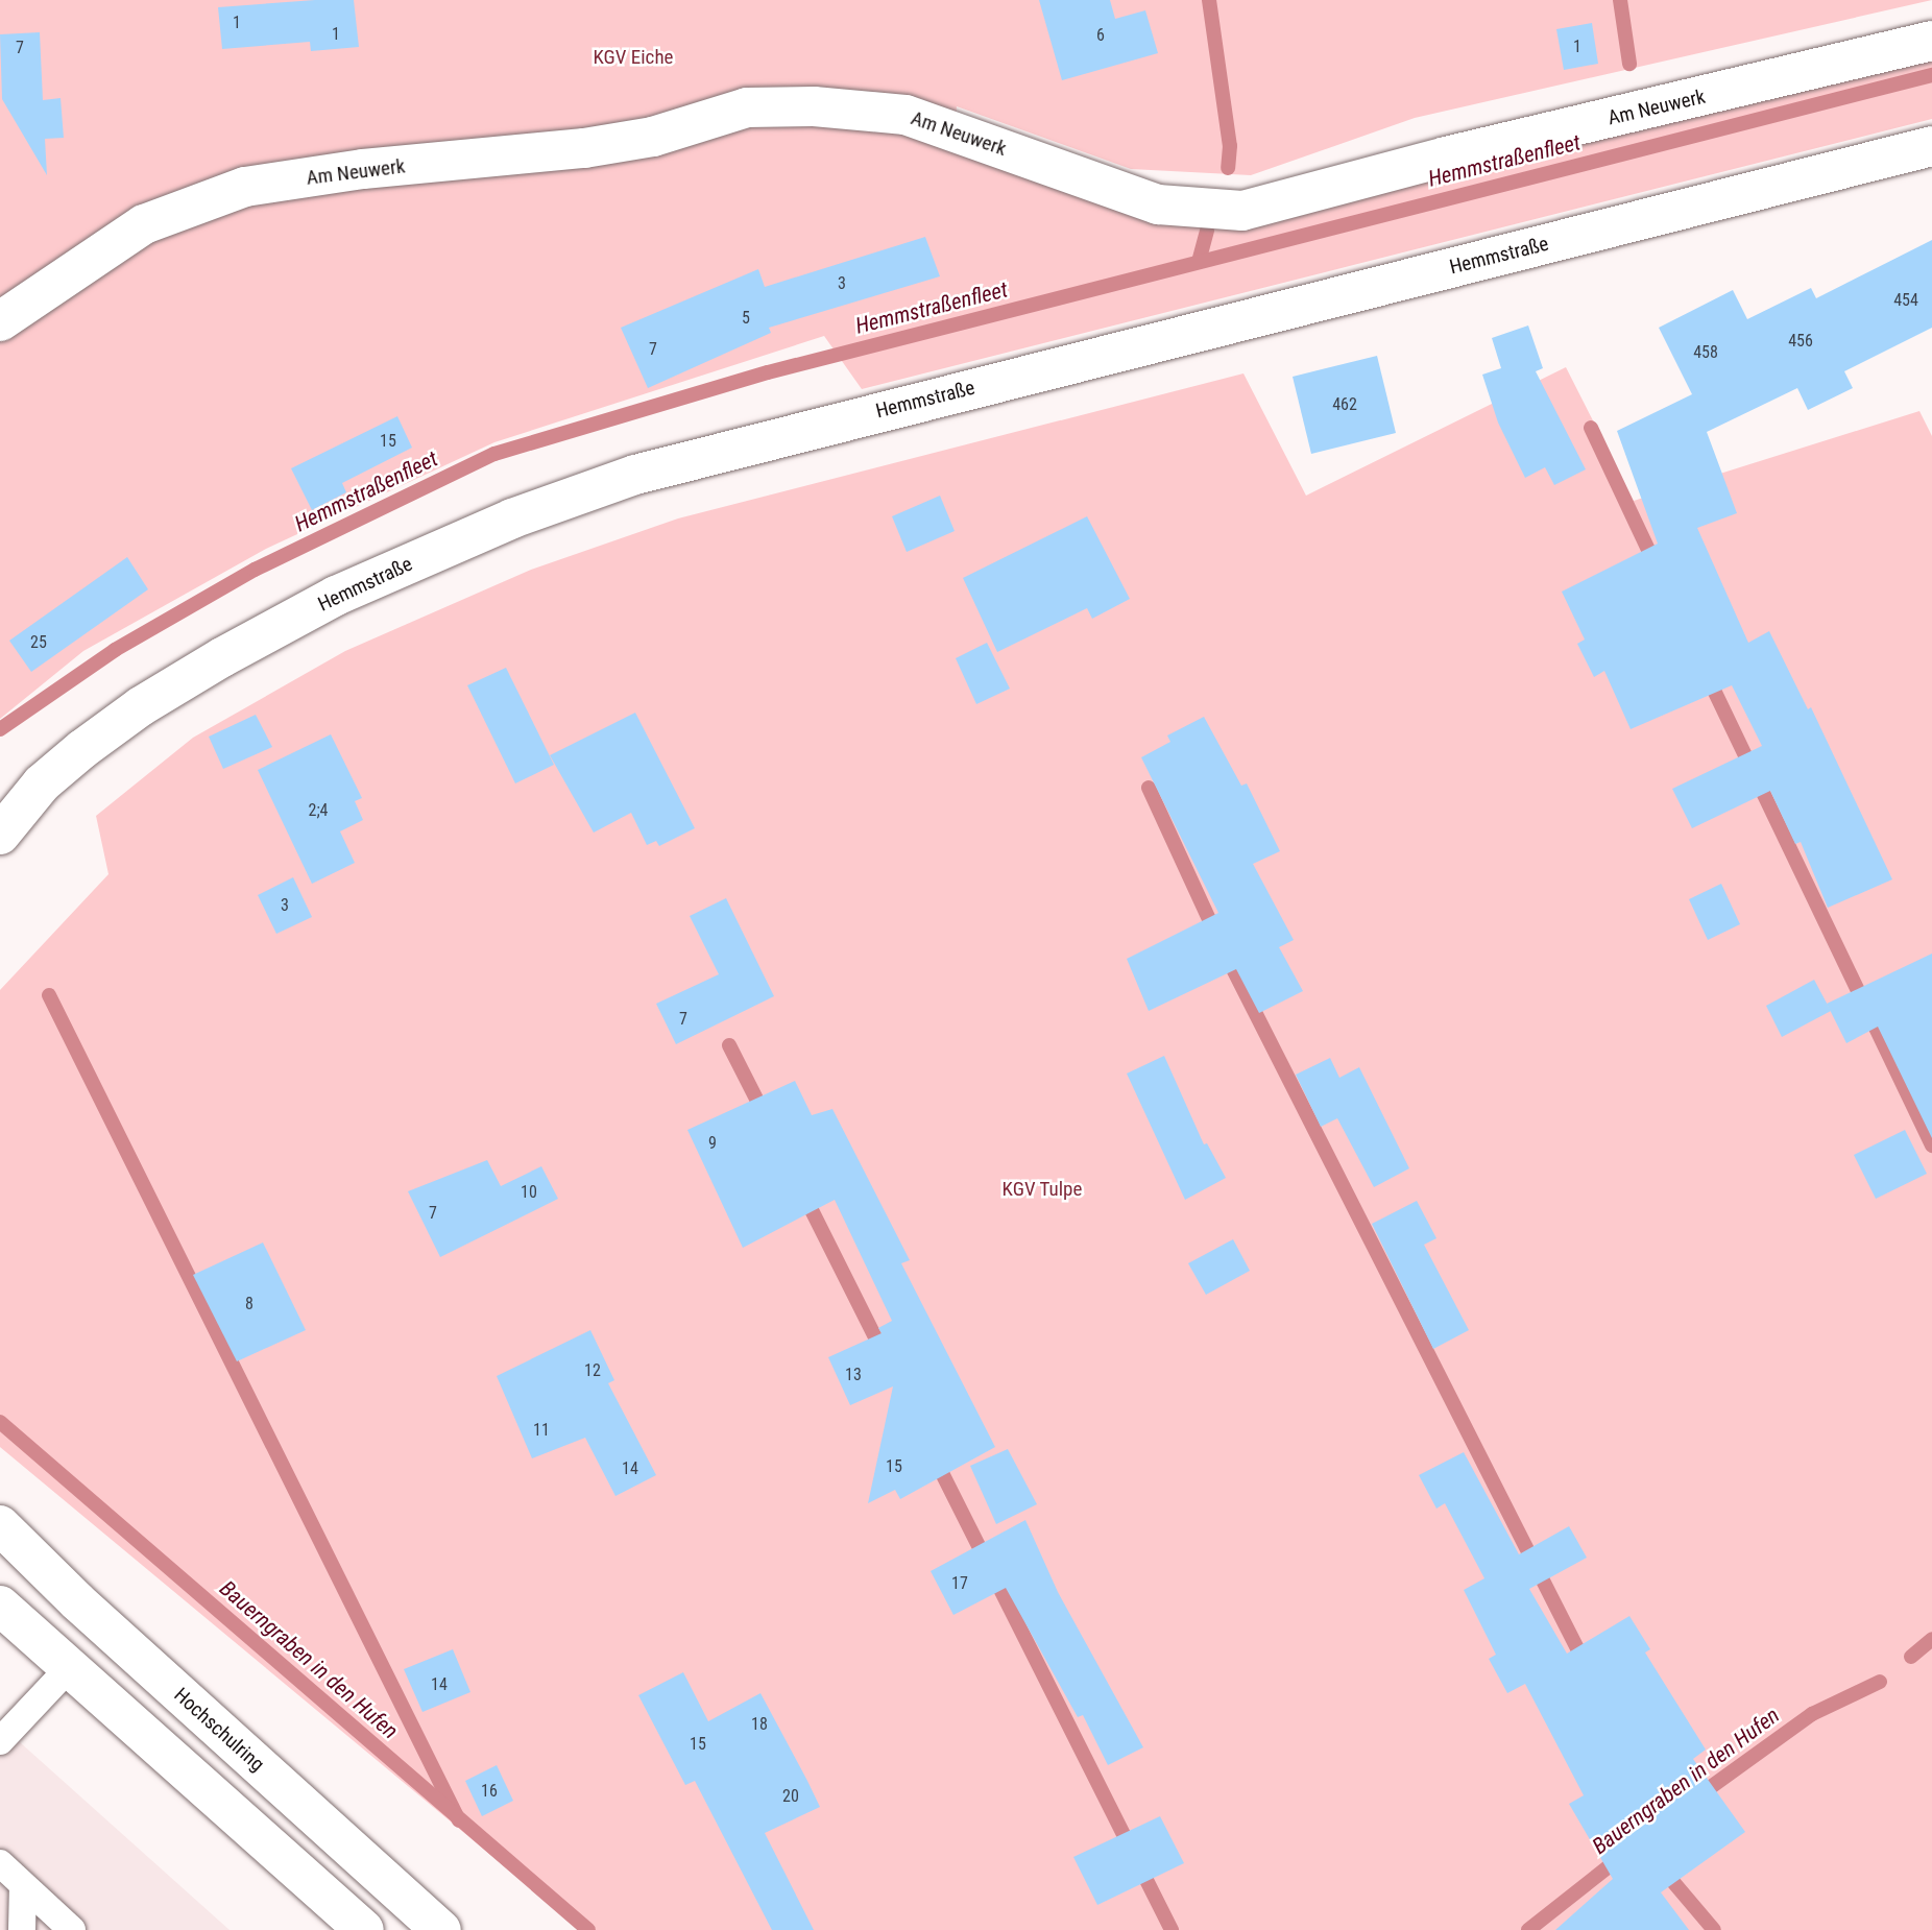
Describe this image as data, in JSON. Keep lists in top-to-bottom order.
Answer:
{
  "streets": {
    "street": ["Am Neuwerk", "Hemmstraße", "Hochschulring"]
  },
  "water": ["Hemmstraßenfleet", "Bauerngraben in den Hufen"],
  "parks": ["KGV Eiche", "KGV Tulpe"],
  "house_numbers": [
    "1",
    "1",
    "6",
    "1",
    "7",
    "3",
    "454",
    "5",
    "456",
    "7",
    "458",
    "462",
    "15",
    "25",
    "2;4",
    "3",
    "7",
    "9",
    "10",
    "7",
    "8",
    "12",
    "13",
    "11",
    "15",
    "14",
    "17",
    "14",
    "18",
    "15",
    "16",
    "20"
  ]
}
